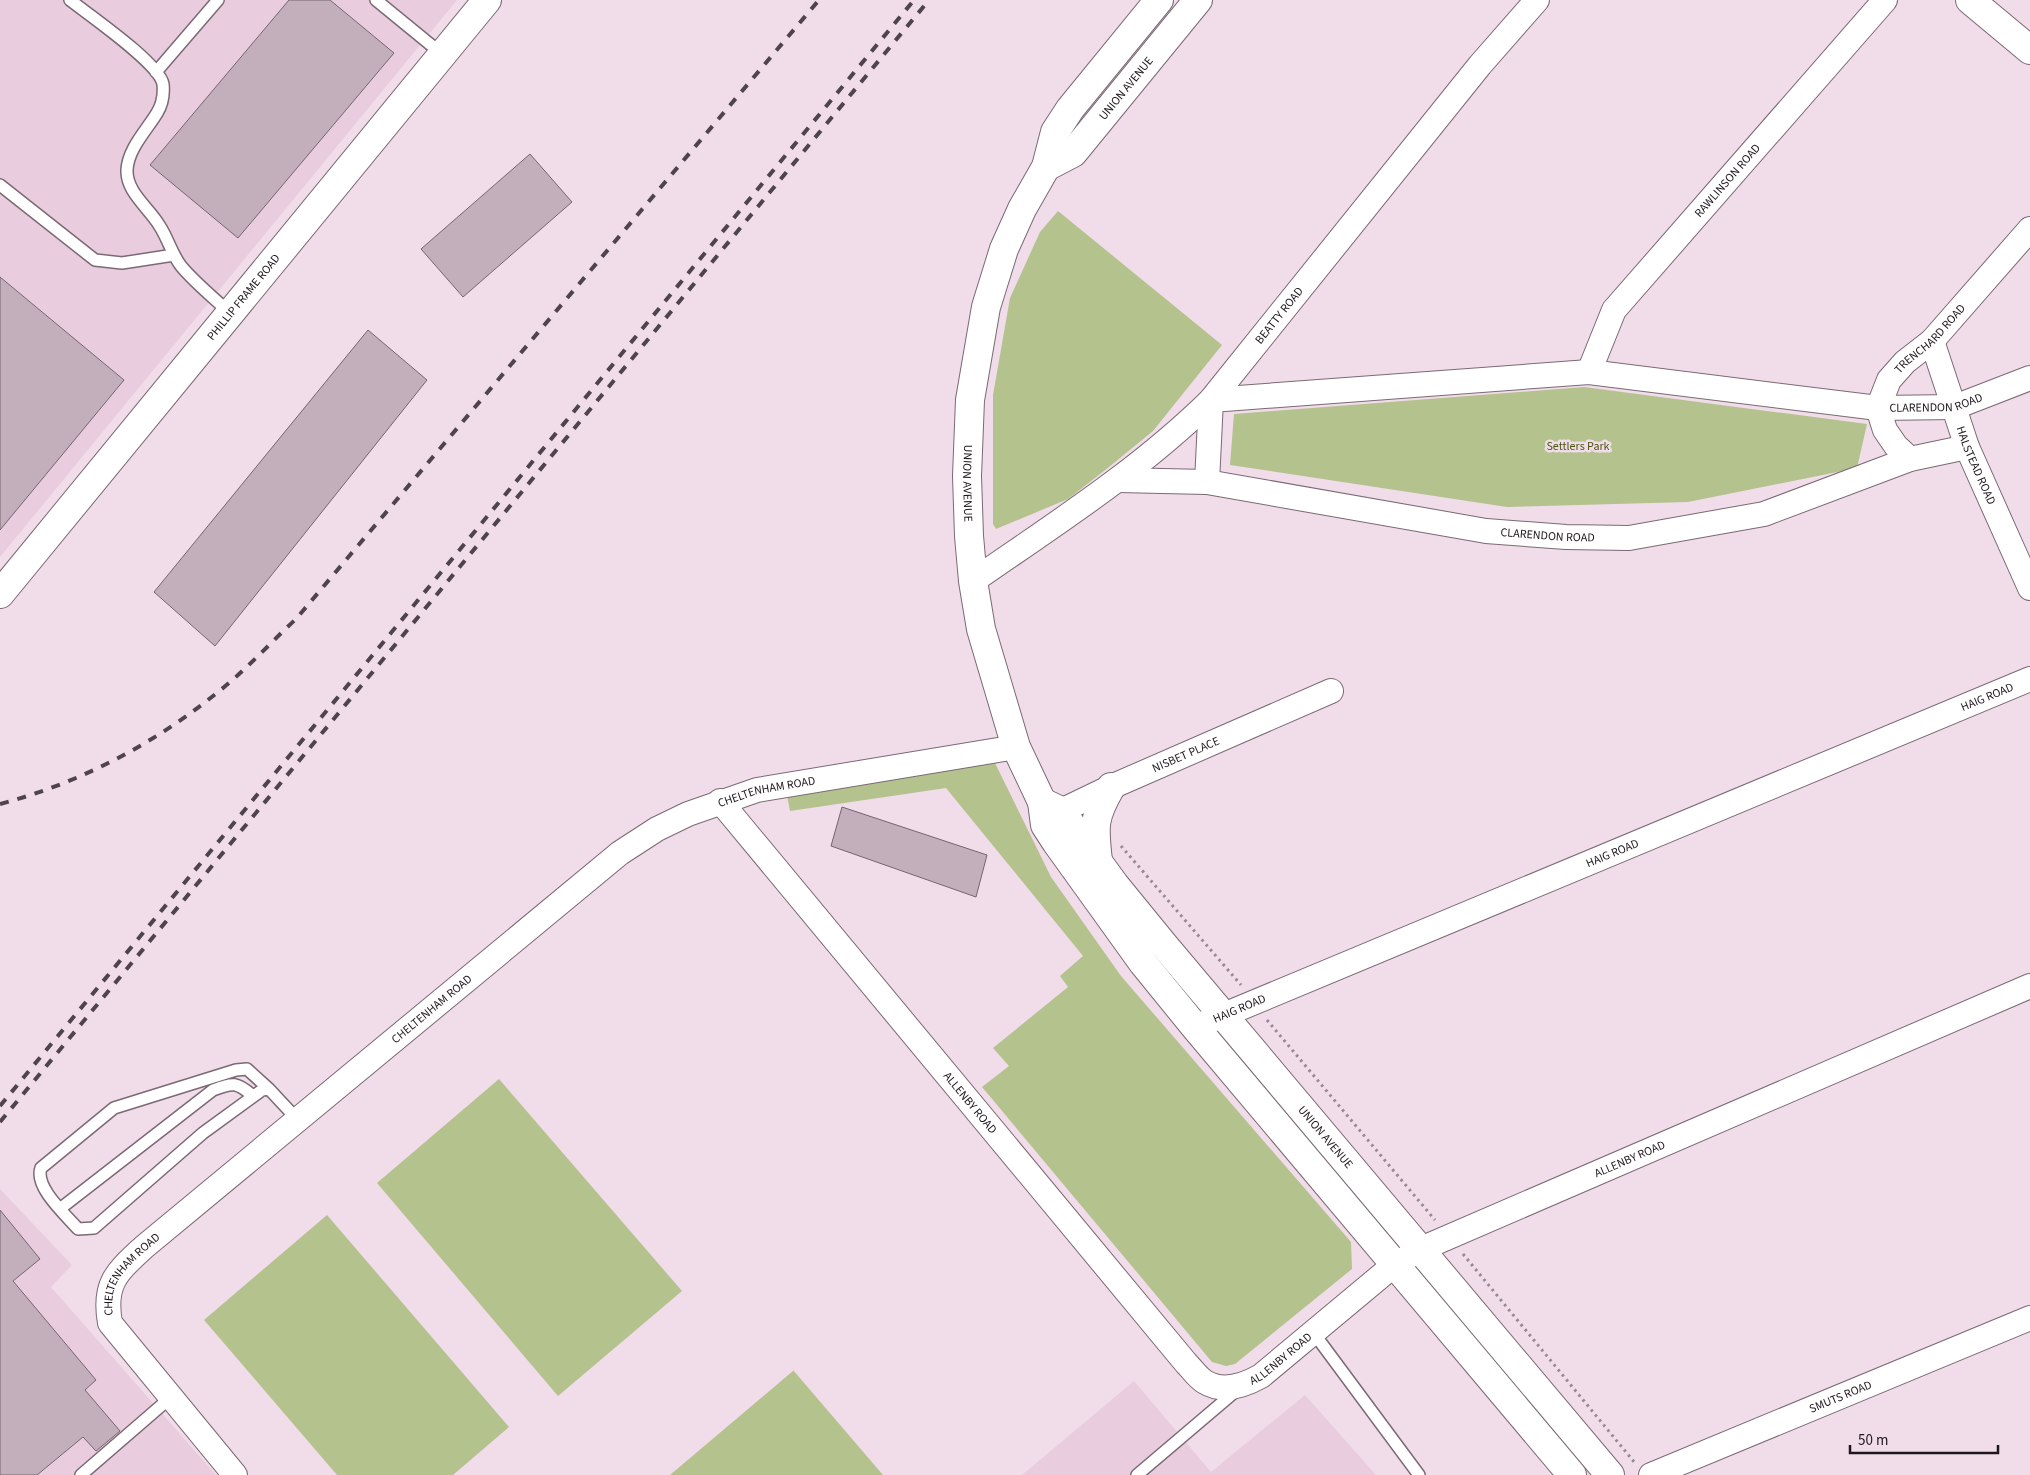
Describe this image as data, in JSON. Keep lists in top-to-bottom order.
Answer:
{
  "streets": {
    "main road": ["UNION AVENUE", "PHILLIP FRAME ROAD"],
    "street": [
      "RAWLINSON ROAD",
      "BEATTY ROAD",
      "TRENCHARD ROAD",
      "CLARENDON ROAD",
      "HALSTEAD ROAD",
      "HAIG ROAD",
      "NISBET PLACE",
      "CHELTENHAM ROAD",
      "ALLENBY ROAD",
      "SMUTS ROAD"
    ]
  },
  "crossings": [
    ["UNION AVENUE", "BEATTY ROAD"],
    ["UNION AVENUE", "HAIG ROAD"],
    ["UNION AVENUE", "NISBET PLACE"],
    ["UNION AVENUE", "CHELTENHAM ROAD"],
    ["UNION AVENUE", "ALLENBY ROAD"],
    ["RAWLINSON ROAD", "CLARENDON ROAD"],
    ["BEATTY ROAD", "CLARENDON ROAD"],
    ["TRENCHARD ROAD", "CLARENDON ROAD"],
    ["TRENCHARD ROAD", "HALSTEAD ROAD"],
    ["CLARENDON ROAD", "HALSTEAD ROAD"],
    ["CHELTENHAM ROAD", "ALLENBY ROAD"]
  ],
  "parks": ["Settlers Park"],
  "scale_bar": "50 m"
}
